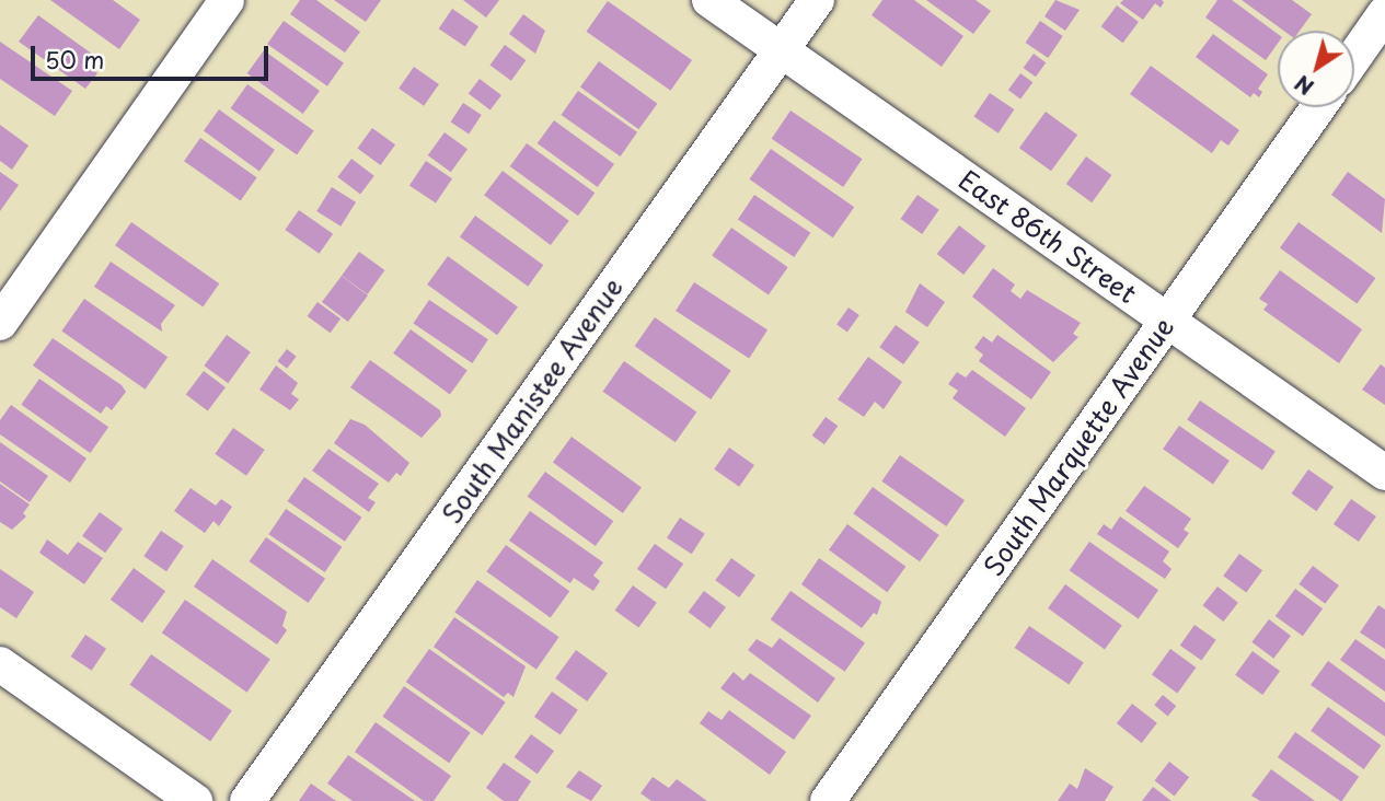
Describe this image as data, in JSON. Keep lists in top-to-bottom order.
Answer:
{
  "streets": {
    "street": ["East 86th Street", "South Manistee Avenue", "South Marquette Avenue"]
  },
  "crossings": [
    ["East 86th Street", "South Manistee Avenue"],
    ["East 86th Street", "South Marquette Avenue"]
  ],
  "scale_bar": "50 m",
  "north": "bottom left"
}
